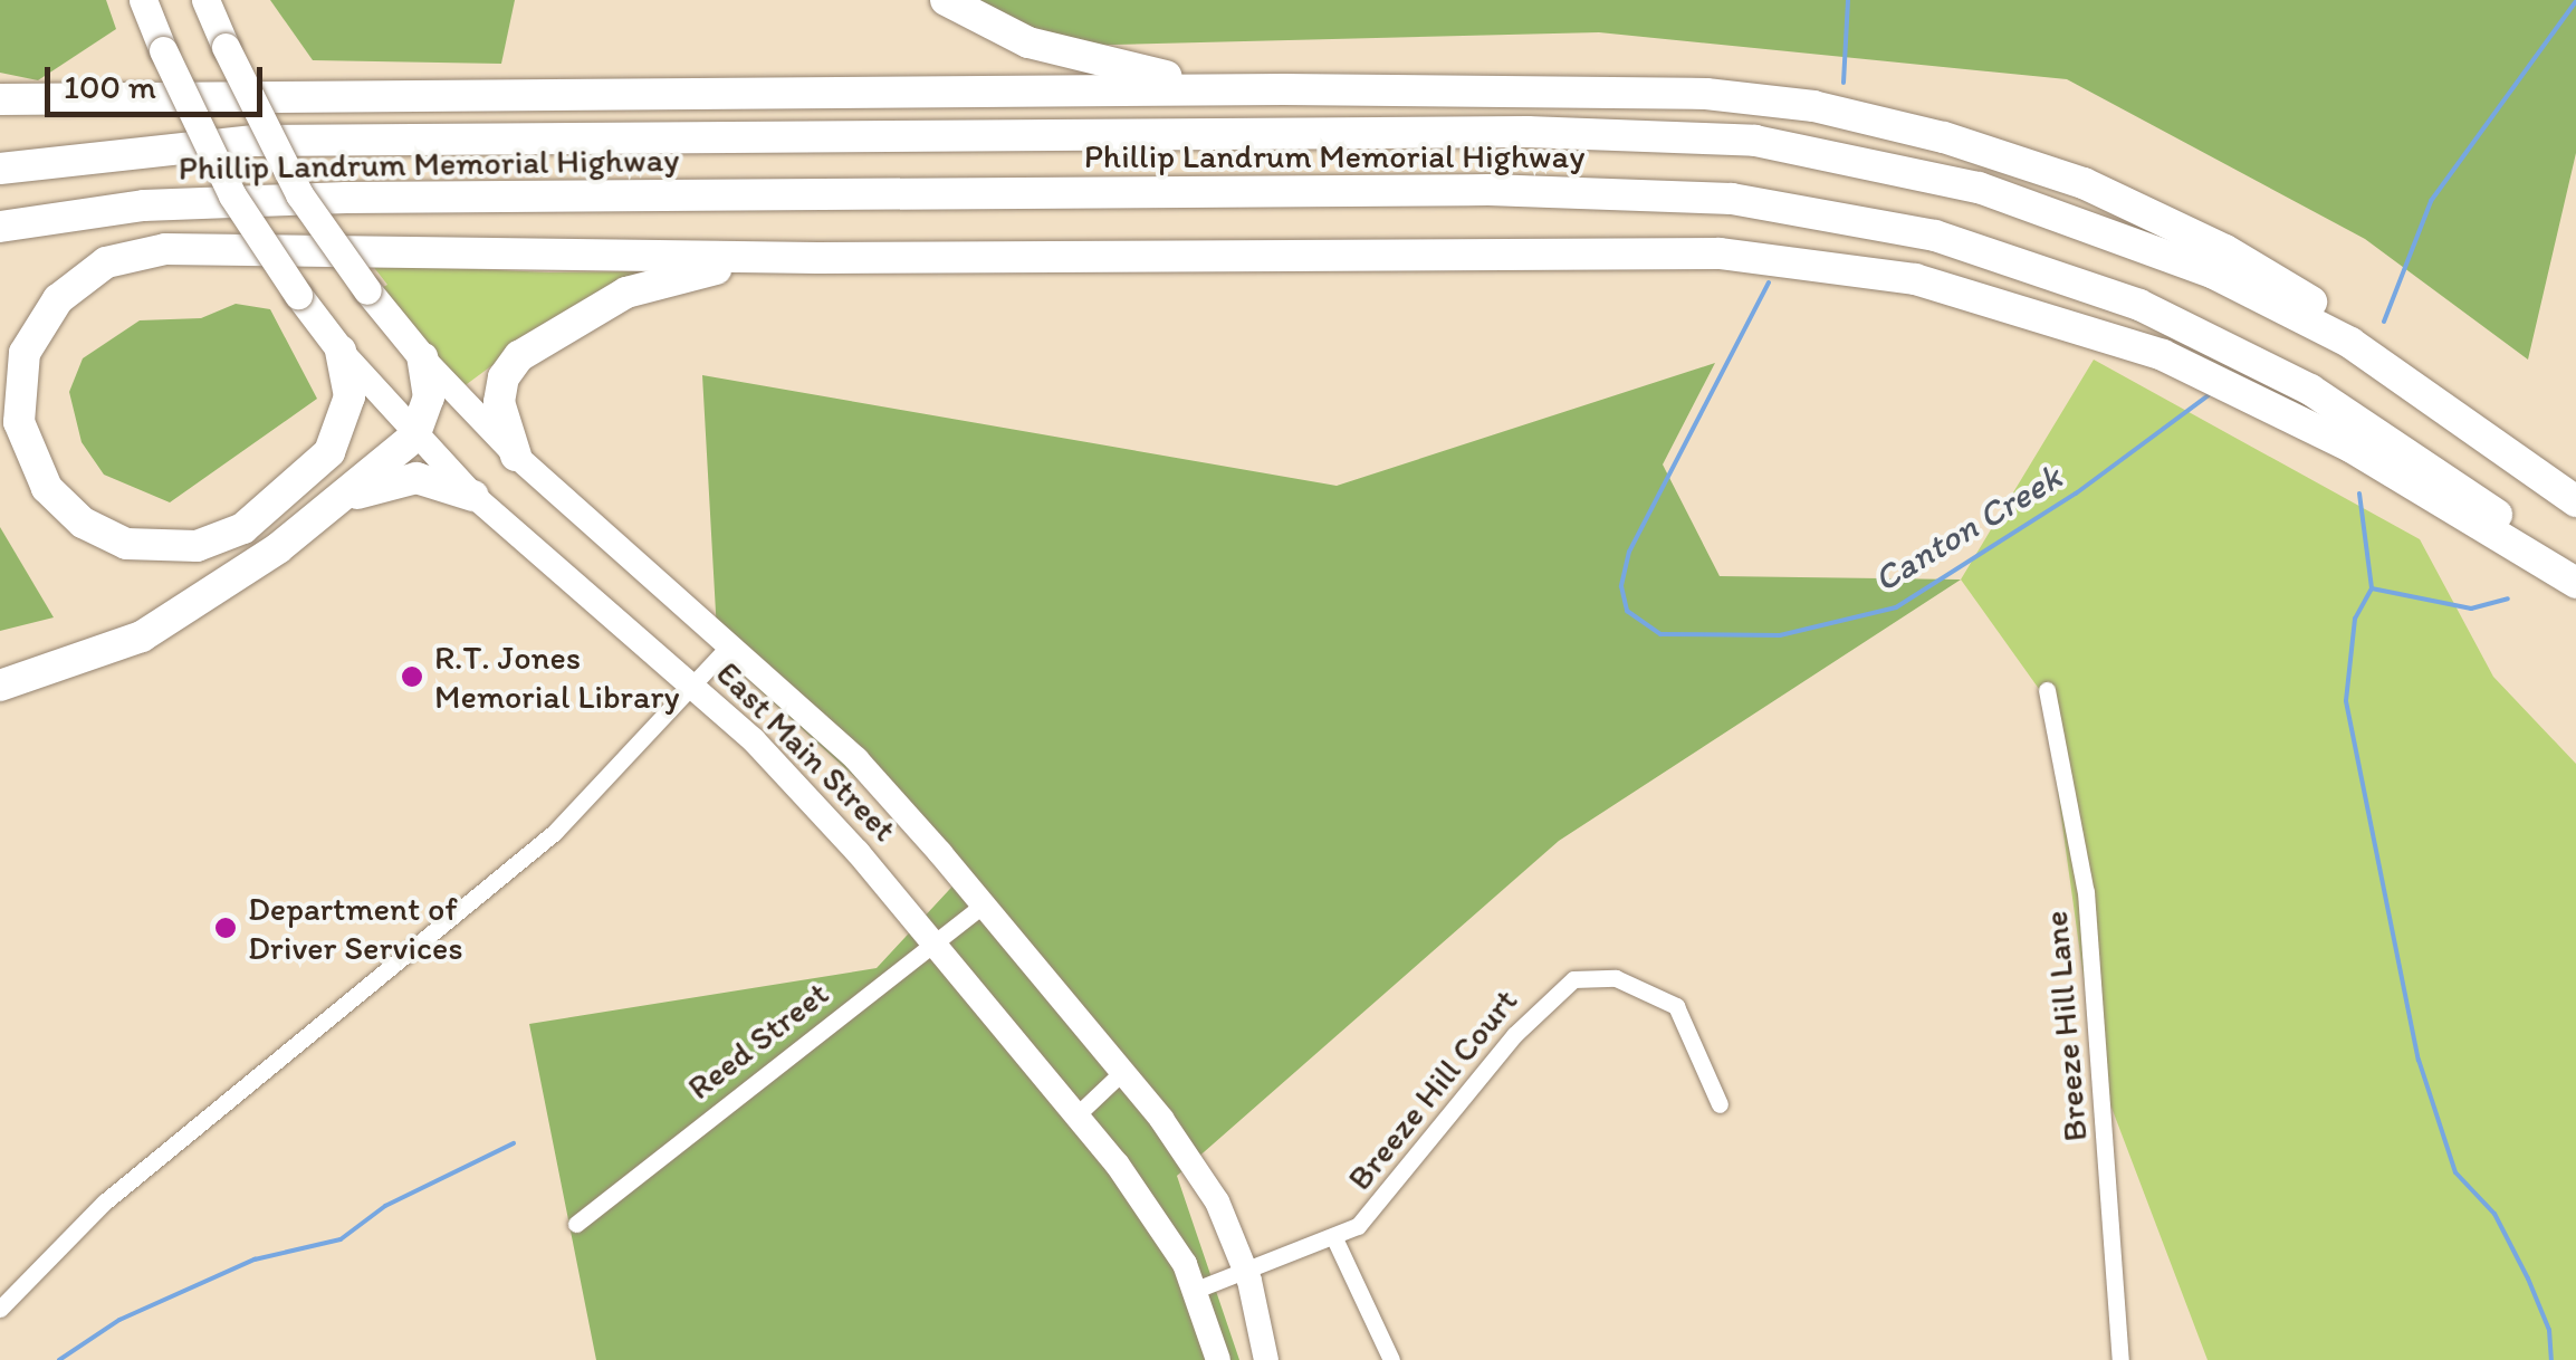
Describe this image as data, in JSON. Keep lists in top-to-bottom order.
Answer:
{
  "streets": {
    "highway": ["Phillip Landrum Memorial Highway"],
    "main road": ["East Main Street"],
    "street": ["Breeze Hill Lane", "Reed Street", "Breeze Hill Court"]
  },
  "crossings": [
    ["East Main Street", "Reed Street"],
    ["East Main Street", "Breeze Hill Court"]
  ],
  "water": ["Canton Creek"],
  "places": ["R.T. Jones Memorial Library", "Department of Driver Services"],
  "scale_bar": "100 m"
}
